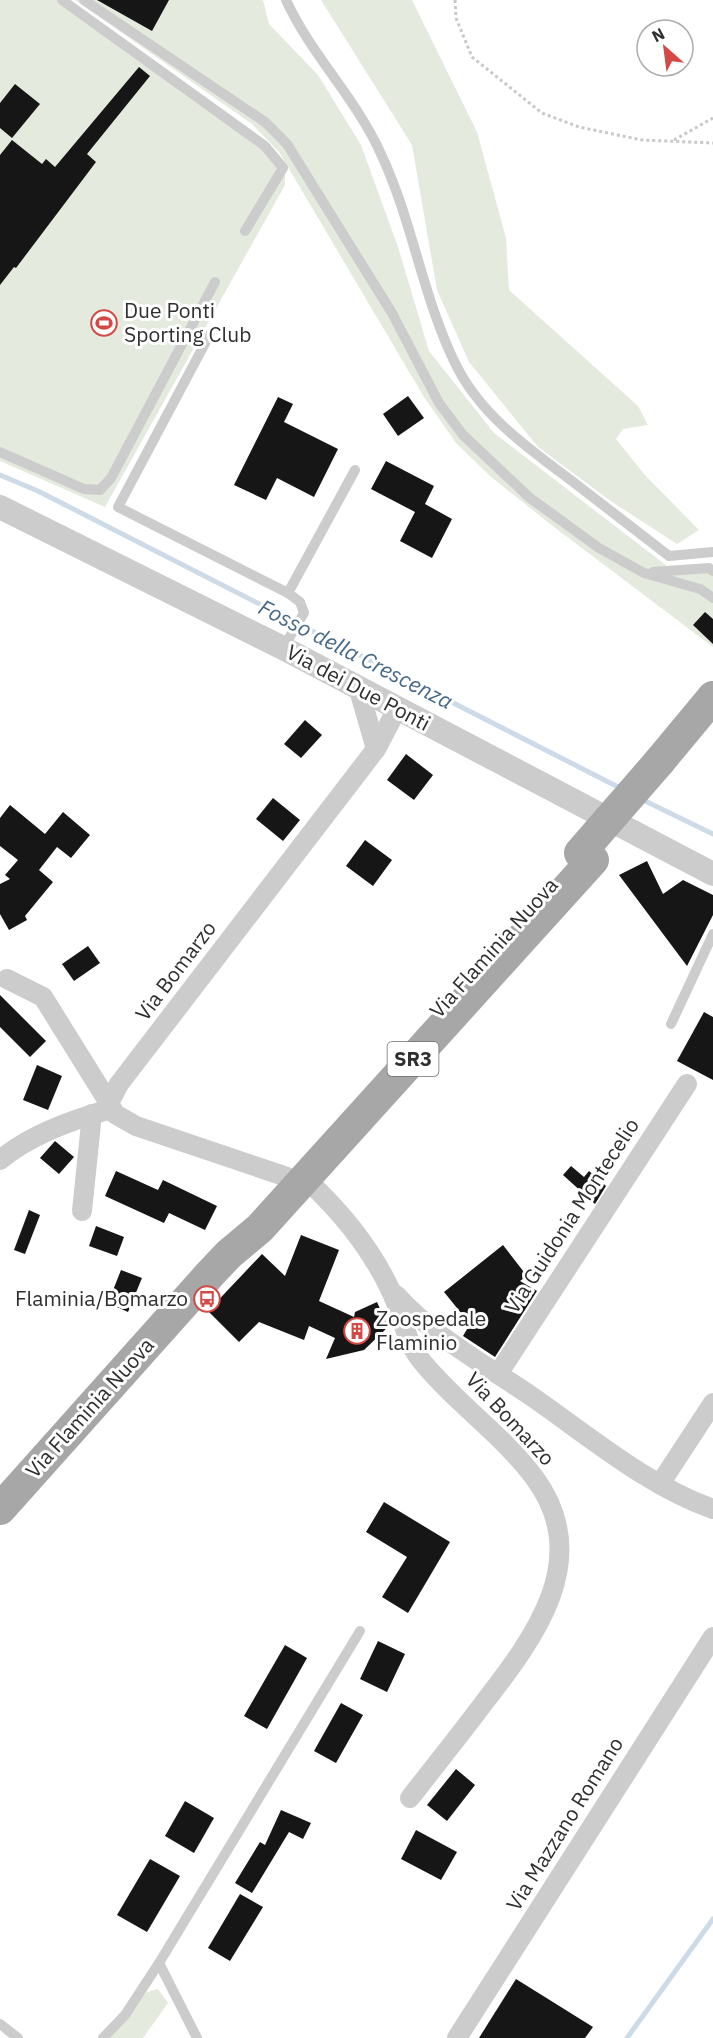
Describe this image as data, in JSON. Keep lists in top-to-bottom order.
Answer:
{
  "streets": {
    "main road": ["Via Flaminia Nuova", "SR3"],
    "street": [
      "Via dei Due Ponti",
      "Via Bomarzo",
      "Via Guidonia Montecelio",
      "Via Mazzano Romano"
    ]
  },
  "crossings": [
    ["Via dei Due Ponti", "Via Bomarzo"],
    ["Via Flaminia Nuova", "Via Bomarzo"],
    ["Via Bomarzo", "Via Guidonia Montecelio"]
  ],
  "water": ["Fosso della Crescenza"],
  "places": {
    "sports": ["Due Ponti Sporting Club"],
    "bus stop": ["Flaminia/Bomarzo"],
    "building": ["Zoospedale Flaminio"]
  },
  "north": "top left"
}
